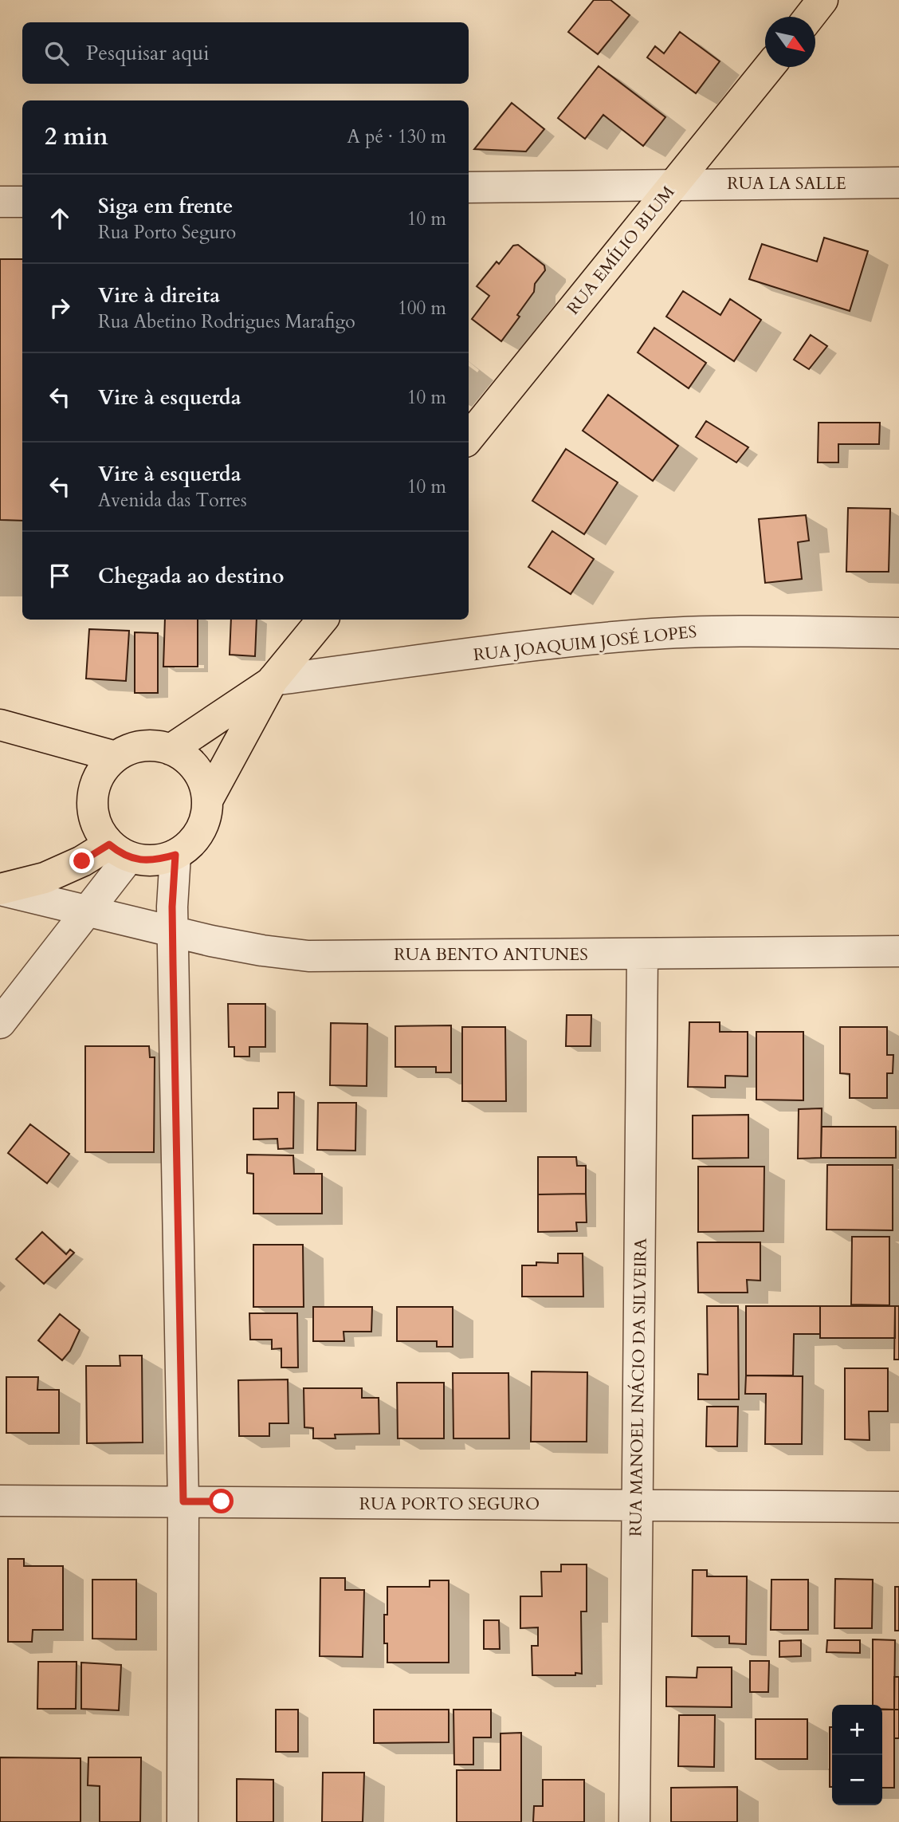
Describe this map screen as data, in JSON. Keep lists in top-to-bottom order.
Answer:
{
  "streets": {
    "main road": ["RUA EMÍLIO BLUM"],
    "street": [
      "RUA LA SALLE",
      "RUA JOAQUIM JOSÉ LOPES",
      "RUA BENTO ANTUNES",
      "RUA MANOEL INÁCIO DA SILVEIRA",
      "RUA PORTO SEGURO"
    ]
  },
  "crossings": [
    ["RUA LA SALLE", "RUA EMÍLIO BLUM"],
    ["RUA BENTO ANTUNES", "RUA MANOEL INÁCIO DA SILVEIRA"],
    ["RUA MANOEL INÁCIO DA SILVEIRA", "RUA PORTO SEGURO"]
  ],
  "north": "bottom right",
  "page": {
    "search": "Pesquisar aqui",
    "heading": ["2 min", "A pé · 130 m"],
    "list": [
      ["Siga em frente", "Rua Porto Seguro", "10 m"],
      ["Vire à direita", "Rua Abetino Rodrigues Marafigo", "100 m"],
      ["Vire à esquerda", "10 m"],
      ["Vire à esquerda", "Avenida das Torres", "10 m"],
      "Chegada ao destino"
    ],
    "map_buttons": ["+", "−"]
  }
}
